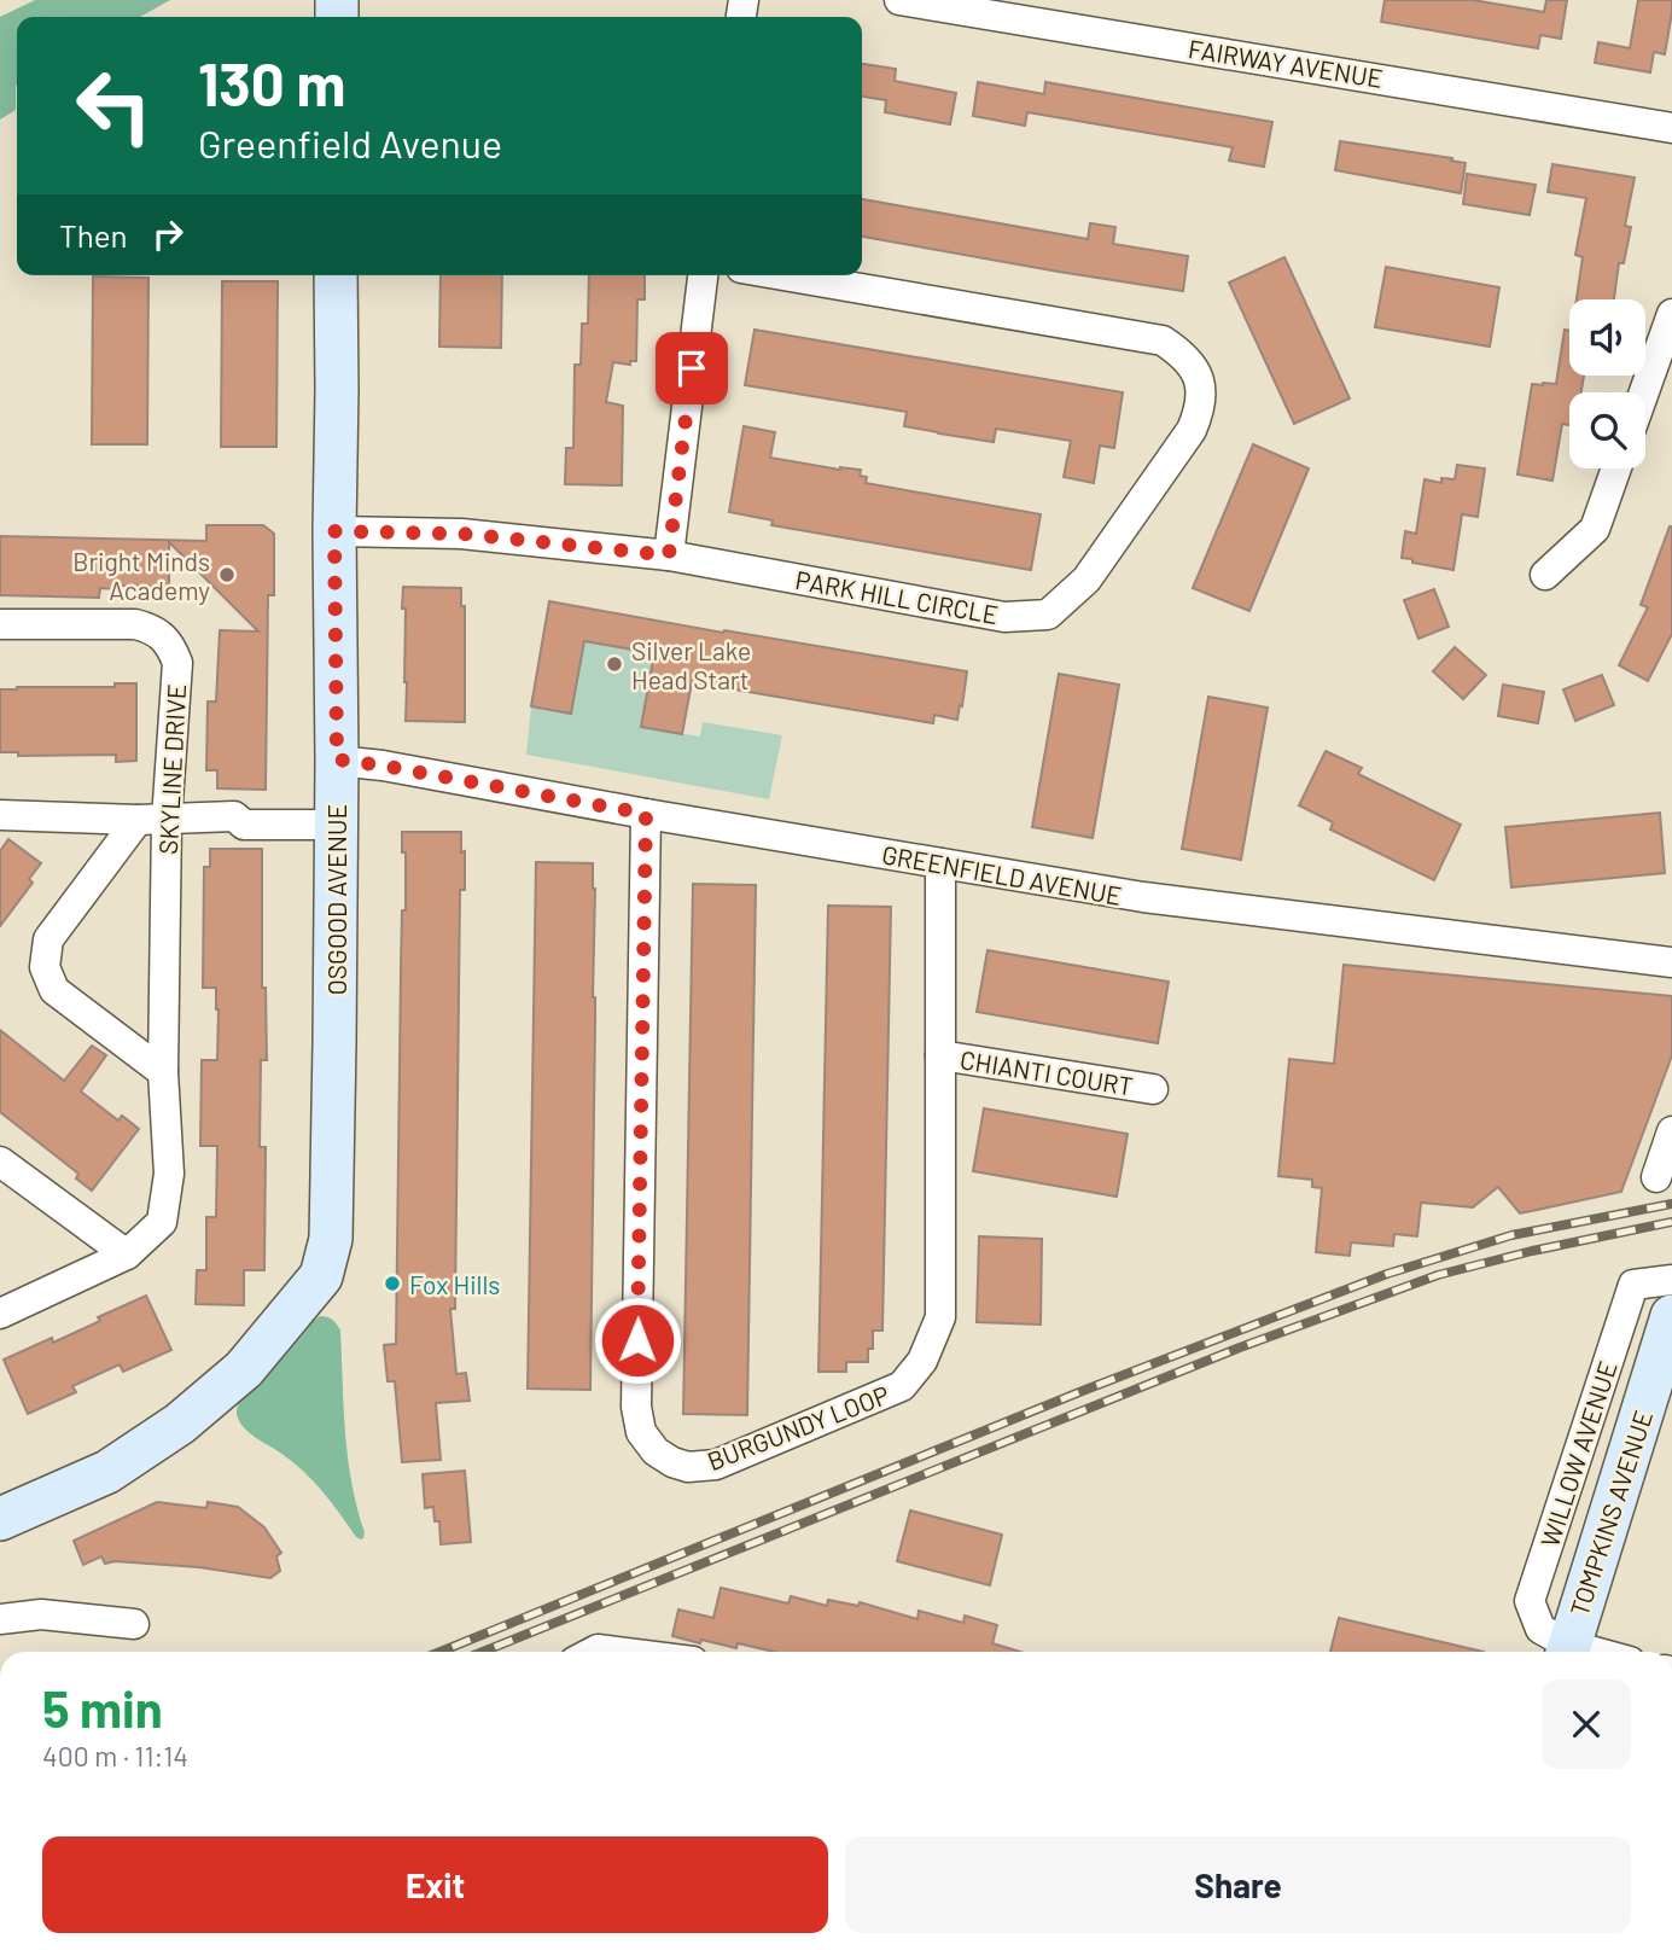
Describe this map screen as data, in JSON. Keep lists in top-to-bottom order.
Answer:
{
  "streets": {
    "street": [
      "FAIRWAY AVENUE",
      "PARK HILL CIRCLE",
      "SKYLINE DRIVE",
      "GREENFIELD AVENUE",
      "OSGOOD AVENUE",
      "CHIANTI COURT",
      "BURGUNDY LOOP",
      "WILLOW AVENUE",
      "TOMPKINS AVENUE"
    ]
  },
  "crossings": [
    ["PARK HILL CIRCLE", "OSGOOD AVENUE"],
    ["GREENFIELD AVENUE", "OSGOOD AVENUE"],
    ["GREENFIELD AVENUE", "BURGUNDY LOOP"],
    ["CHIANTI COURT", "BURGUNDY LOOP"]
  ],
  "places": ["Bright Minds Academy", "Silver Lake Head Start", "Fox Hills"],
  "page": {
    "turn": ["130 m", "Greenfield Avenue"],
    "then": "Then",
    "heading": ["5 min", "400 m · 11:14"],
    "buttons": ["Exit", "Share"]
  }
}
